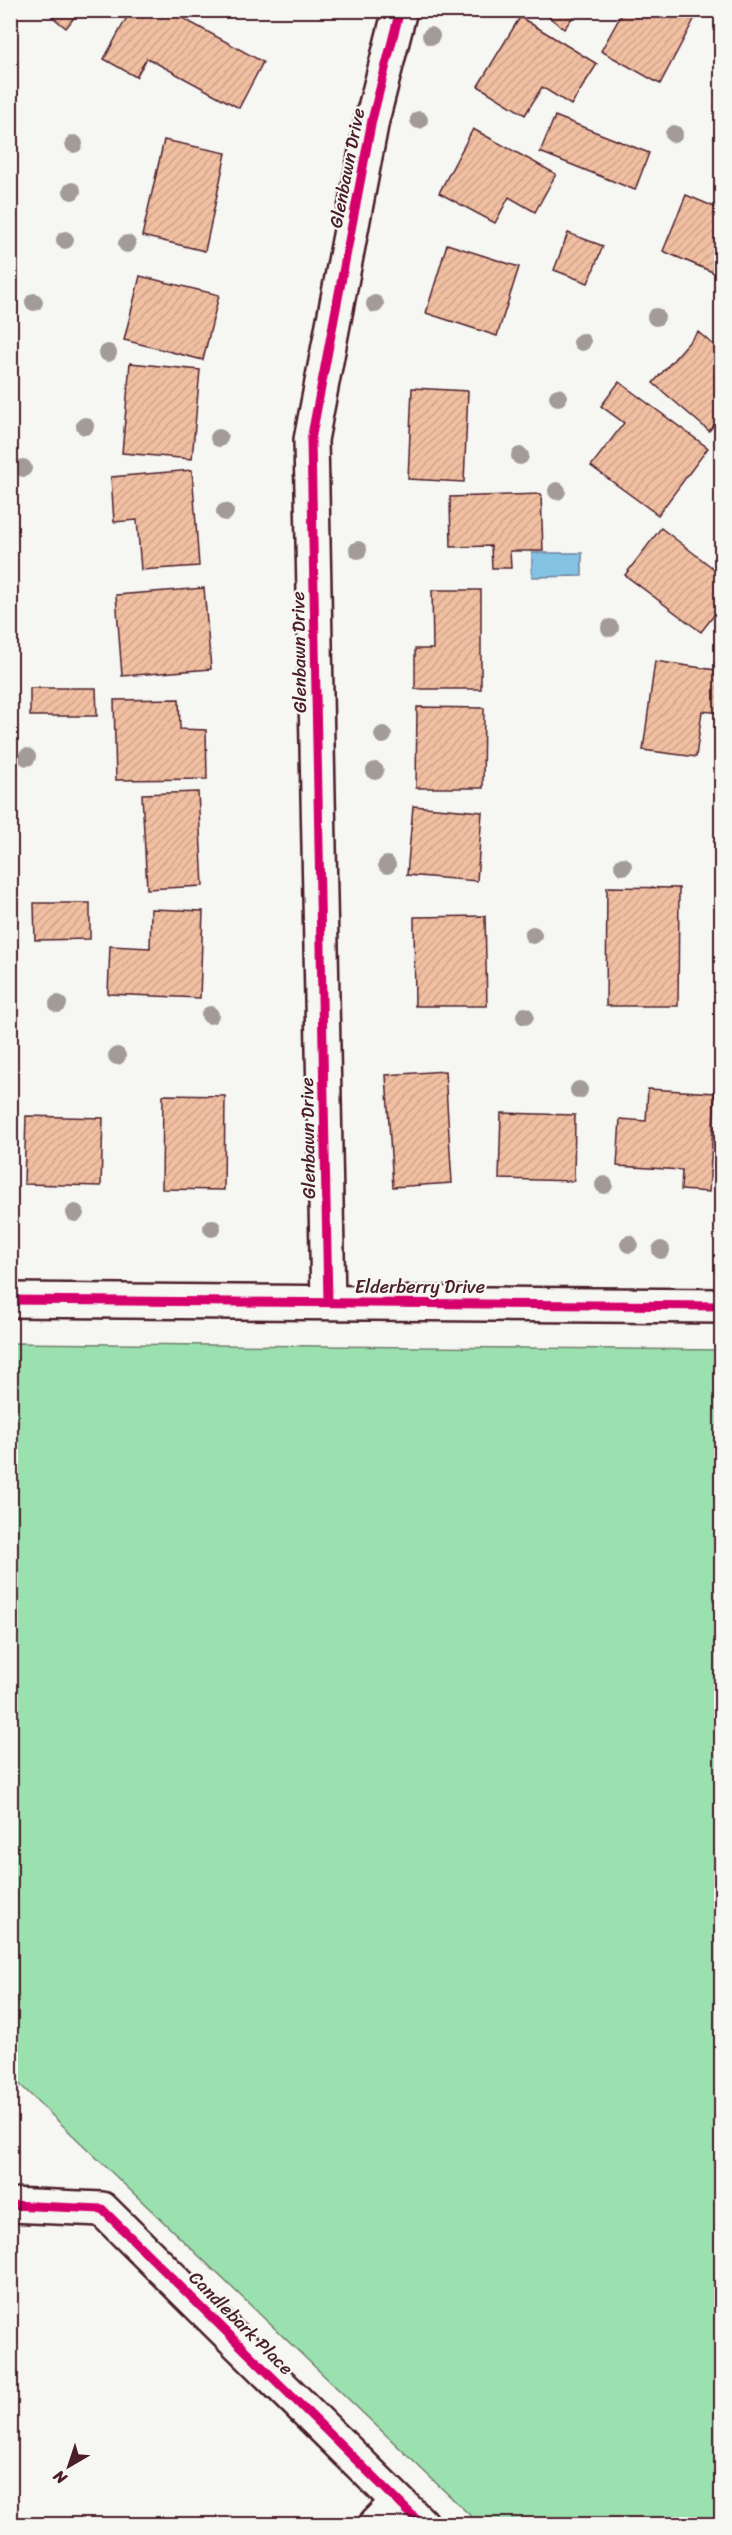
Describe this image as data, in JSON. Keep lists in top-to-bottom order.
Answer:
{
  "streets": {
    "street": ["Glenbawn Drive", "Elderberry Drive", "Candlebark Place"]
  },
  "crossings": [
    ["Glenbawn Drive", "Elderberry Drive"]
  ],
  "north": "bottom left"
}
